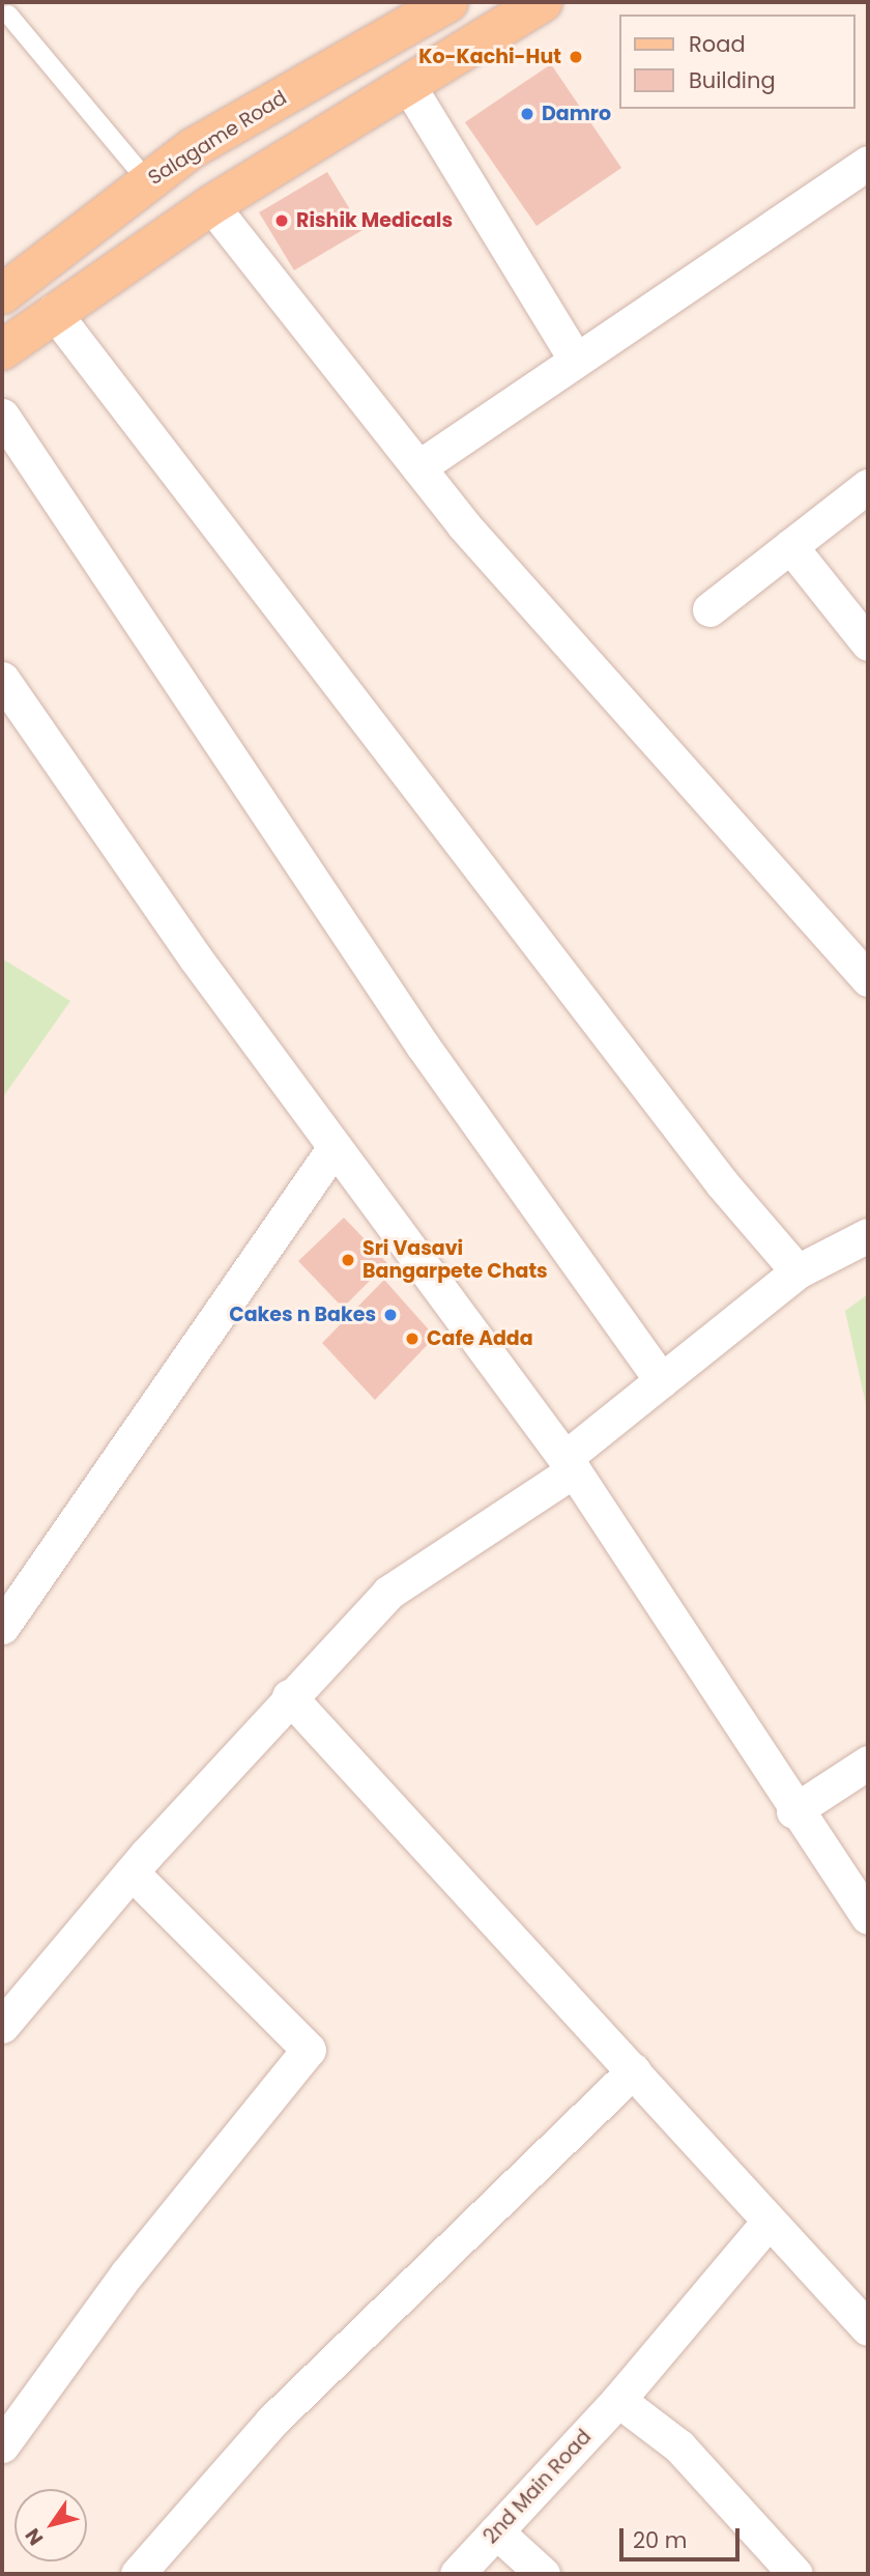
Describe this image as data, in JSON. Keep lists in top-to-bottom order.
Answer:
{
  "streets": {
    "main road": ["Salagame Road"],
    "street": ["2nd Main Road"]
  },
  "places": [
    "Ko-Kachi-Hut",
    "Damro",
    "Rishik Medicals",
    "Sri Vasavi Bangarpete Chats",
    "Cakes n Bakes",
    "Cafe Adda"
  ],
  "legend": ["Road", "Building"],
  "scale_bar": "20 m",
  "north": "bottom left"
}
